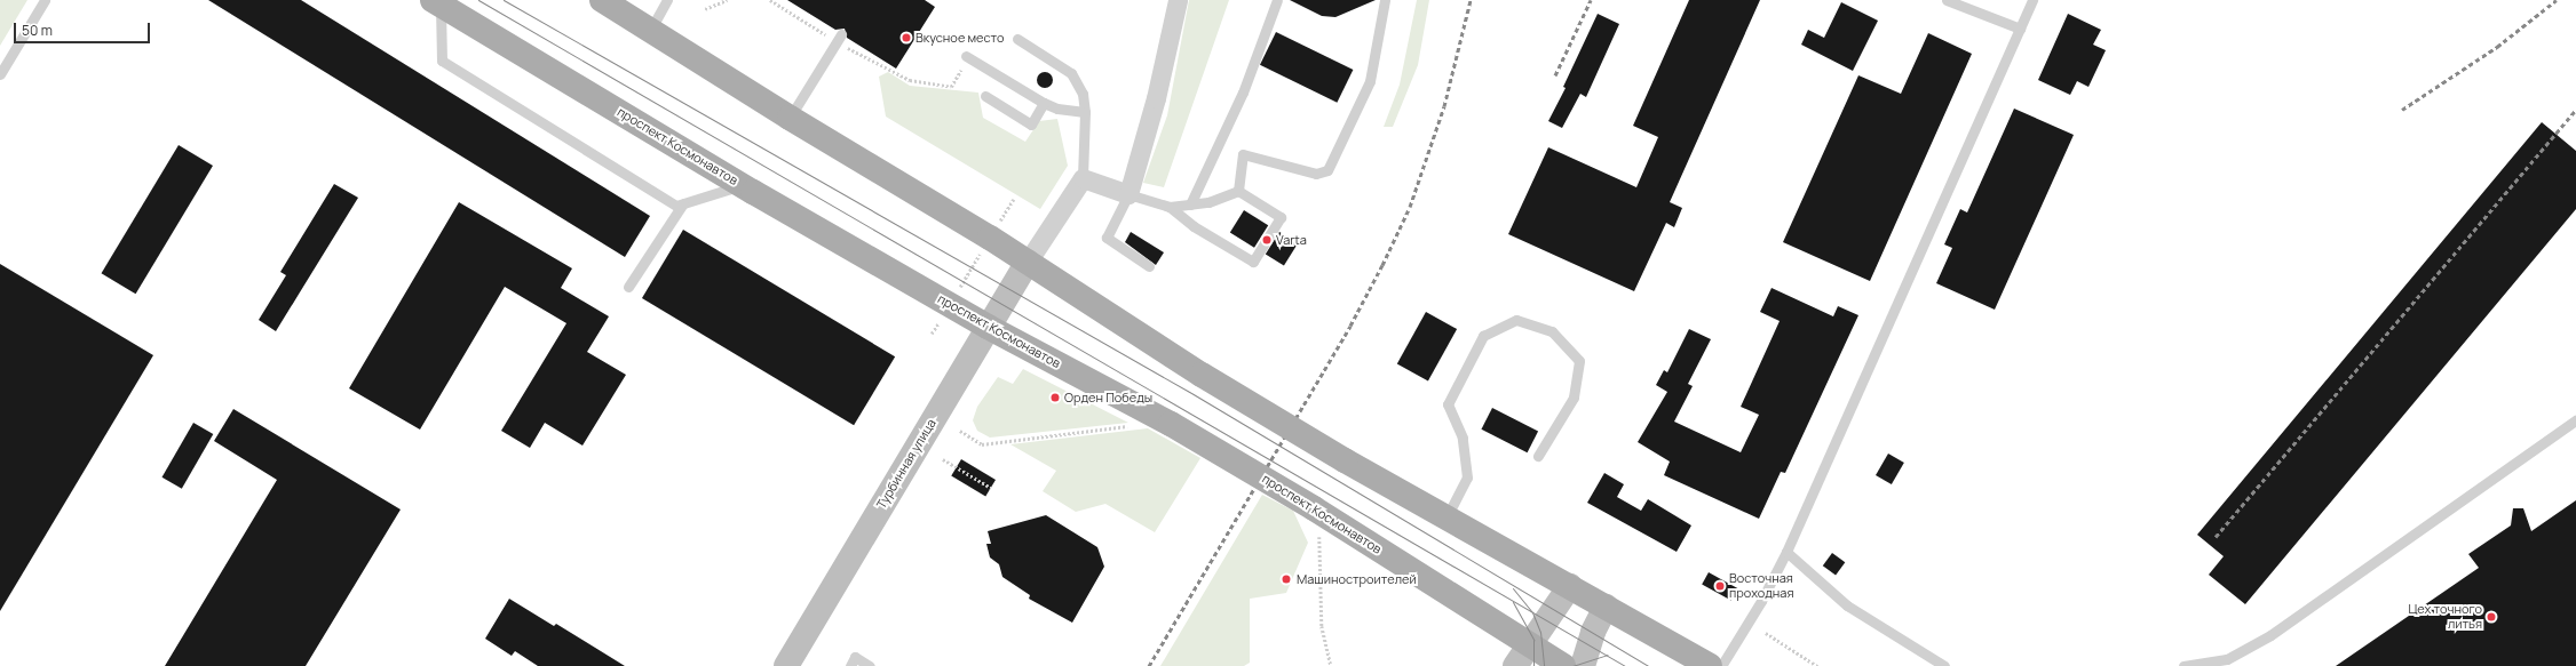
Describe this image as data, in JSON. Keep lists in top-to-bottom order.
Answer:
{
  "streets": {
    "main road": ["проспект Космонавтов", "Турбинная улица"]
  },
  "crossings": [
    ["проспект Космонавтов", "Турбинная улица"]
  ],
  "places": [
    "Вкусное место",
    "Varta",
    "Орден Победы",
    "Машиностроителей",
    "Восточная проходная",
    "Цех точного литья"
  ],
  "scale_bar": "50 m"
}
